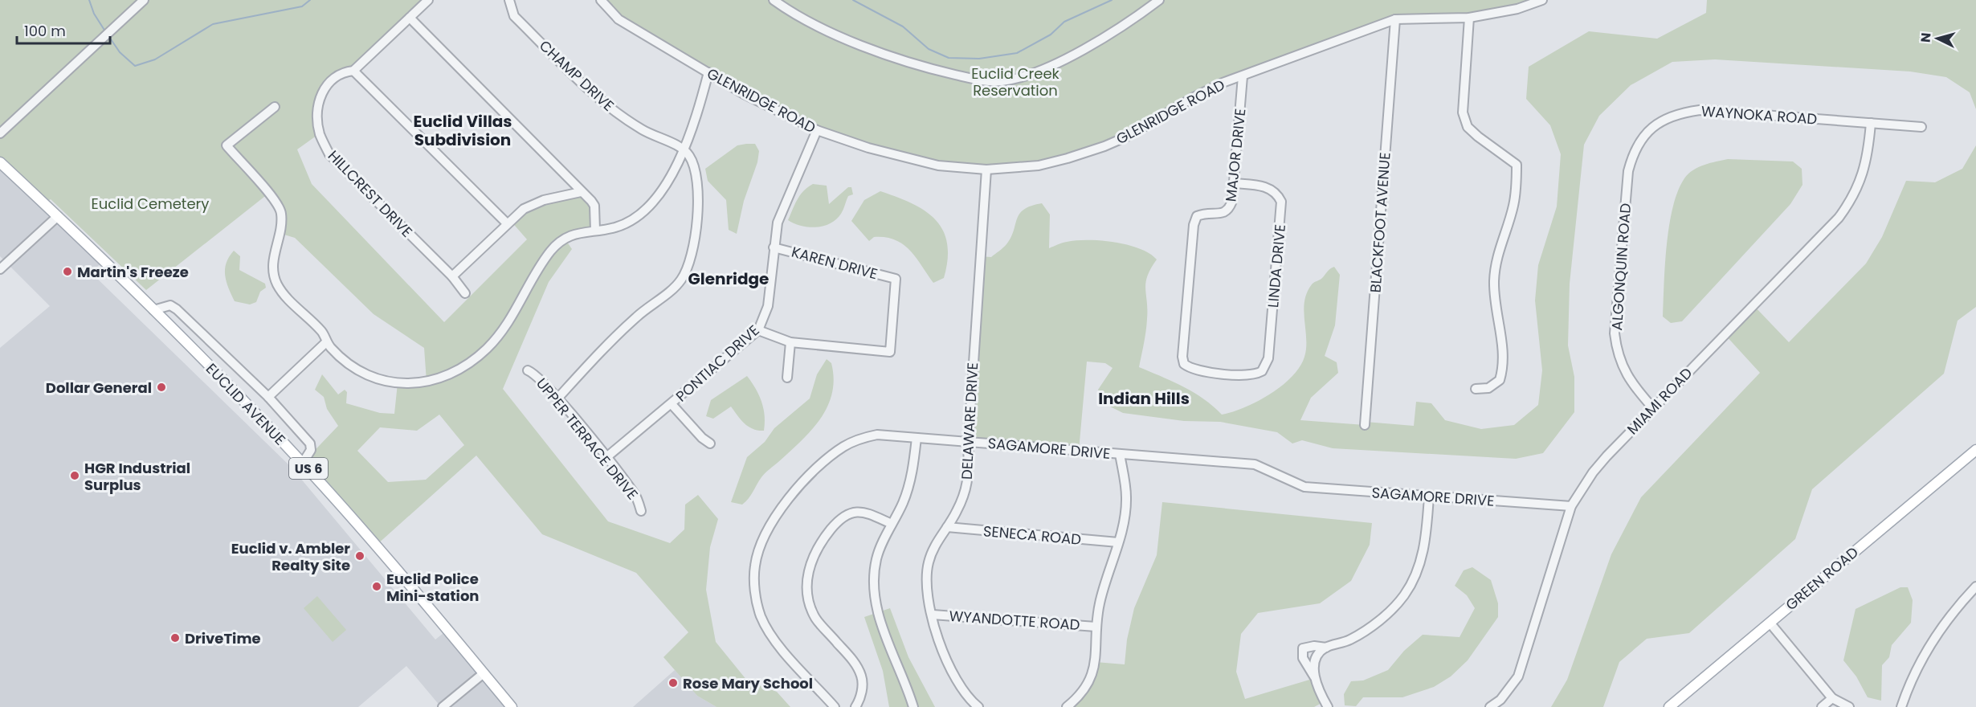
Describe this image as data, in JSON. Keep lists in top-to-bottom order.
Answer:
{
  "streets": {
    "main road": ["EUCLID AVENUE", "US 6", "GREEN ROAD"],
    "street": [
      "CHAMP DRIVE",
      "GLENRIDGE ROAD",
      "WAYNOKA ROAD",
      "MAJOR DRIVE",
      "HILLCREST DRIVE",
      "BLACKFOOT AVENUE",
      "KAREN DRIVE",
      "LINDA DRIVE",
      "ALGONQUIN ROAD",
      "PONTIAC DRIVE",
      "MIAMI ROAD",
      "DELAWARE DRIVE",
      "UPPER TERRACE DRIVE",
      "SAGAMORE DRIVE",
      "SENECA ROAD",
      "WYANDOTTE ROAD"
    ]
  },
  "crossings": [
    ["GLENRIDGE ROAD", "MAJOR DRIVE"],
    ["GLENRIDGE ROAD", "BLACKFOOT AVENUE"],
    ["GLENRIDGE ROAD", "PONTIAC DRIVE"],
    ["GLENRIDGE ROAD", "DELAWARE DRIVE"],
    ["WAYNOKA ROAD", "ALGONQUIN ROAD"],
    ["WAYNOKA ROAD", "MIAMI ROAD"],
    ["MAJOR DRIVE", "LINDA DRIVE"],
    ["KAREN DRIVE", "PONTIAC DRIVE"],
    ["ALGONQUIN ROAD", "MIAMI ROAD"],
    ["PONTIAC DRIVE", "UPPER TERRACE DRIVE"],
    ["MIAMI ROAD", "SAGAMORE DRIVE"],
    ["DELAWARE DRIVE", "SAGAMORE DRIVE"],
    ["DELAWARE DRIVE", "SENECA ROAD"],
    ["DELAWARE DRIVE", "WYANDOTTE ROAD"]
  ],
  "districts": ["Euclid Villas Subdivision", "Glenridge", "Indian Hills"],
  "parks": ["Euclid Creek Reservation", "Euclid Cemetery"],
  "places": [
    "Martin's Freeze",
    "Dollar General",
    "HGR Industrial Surplus",
    "Euclid v. Ambler Realty Site",
    "Euclid Police Mini-station",
    "DriveTime",
    "Rose Mary School"
  ],
  "scale_bar": "100 m",
  "north": "left"
}
